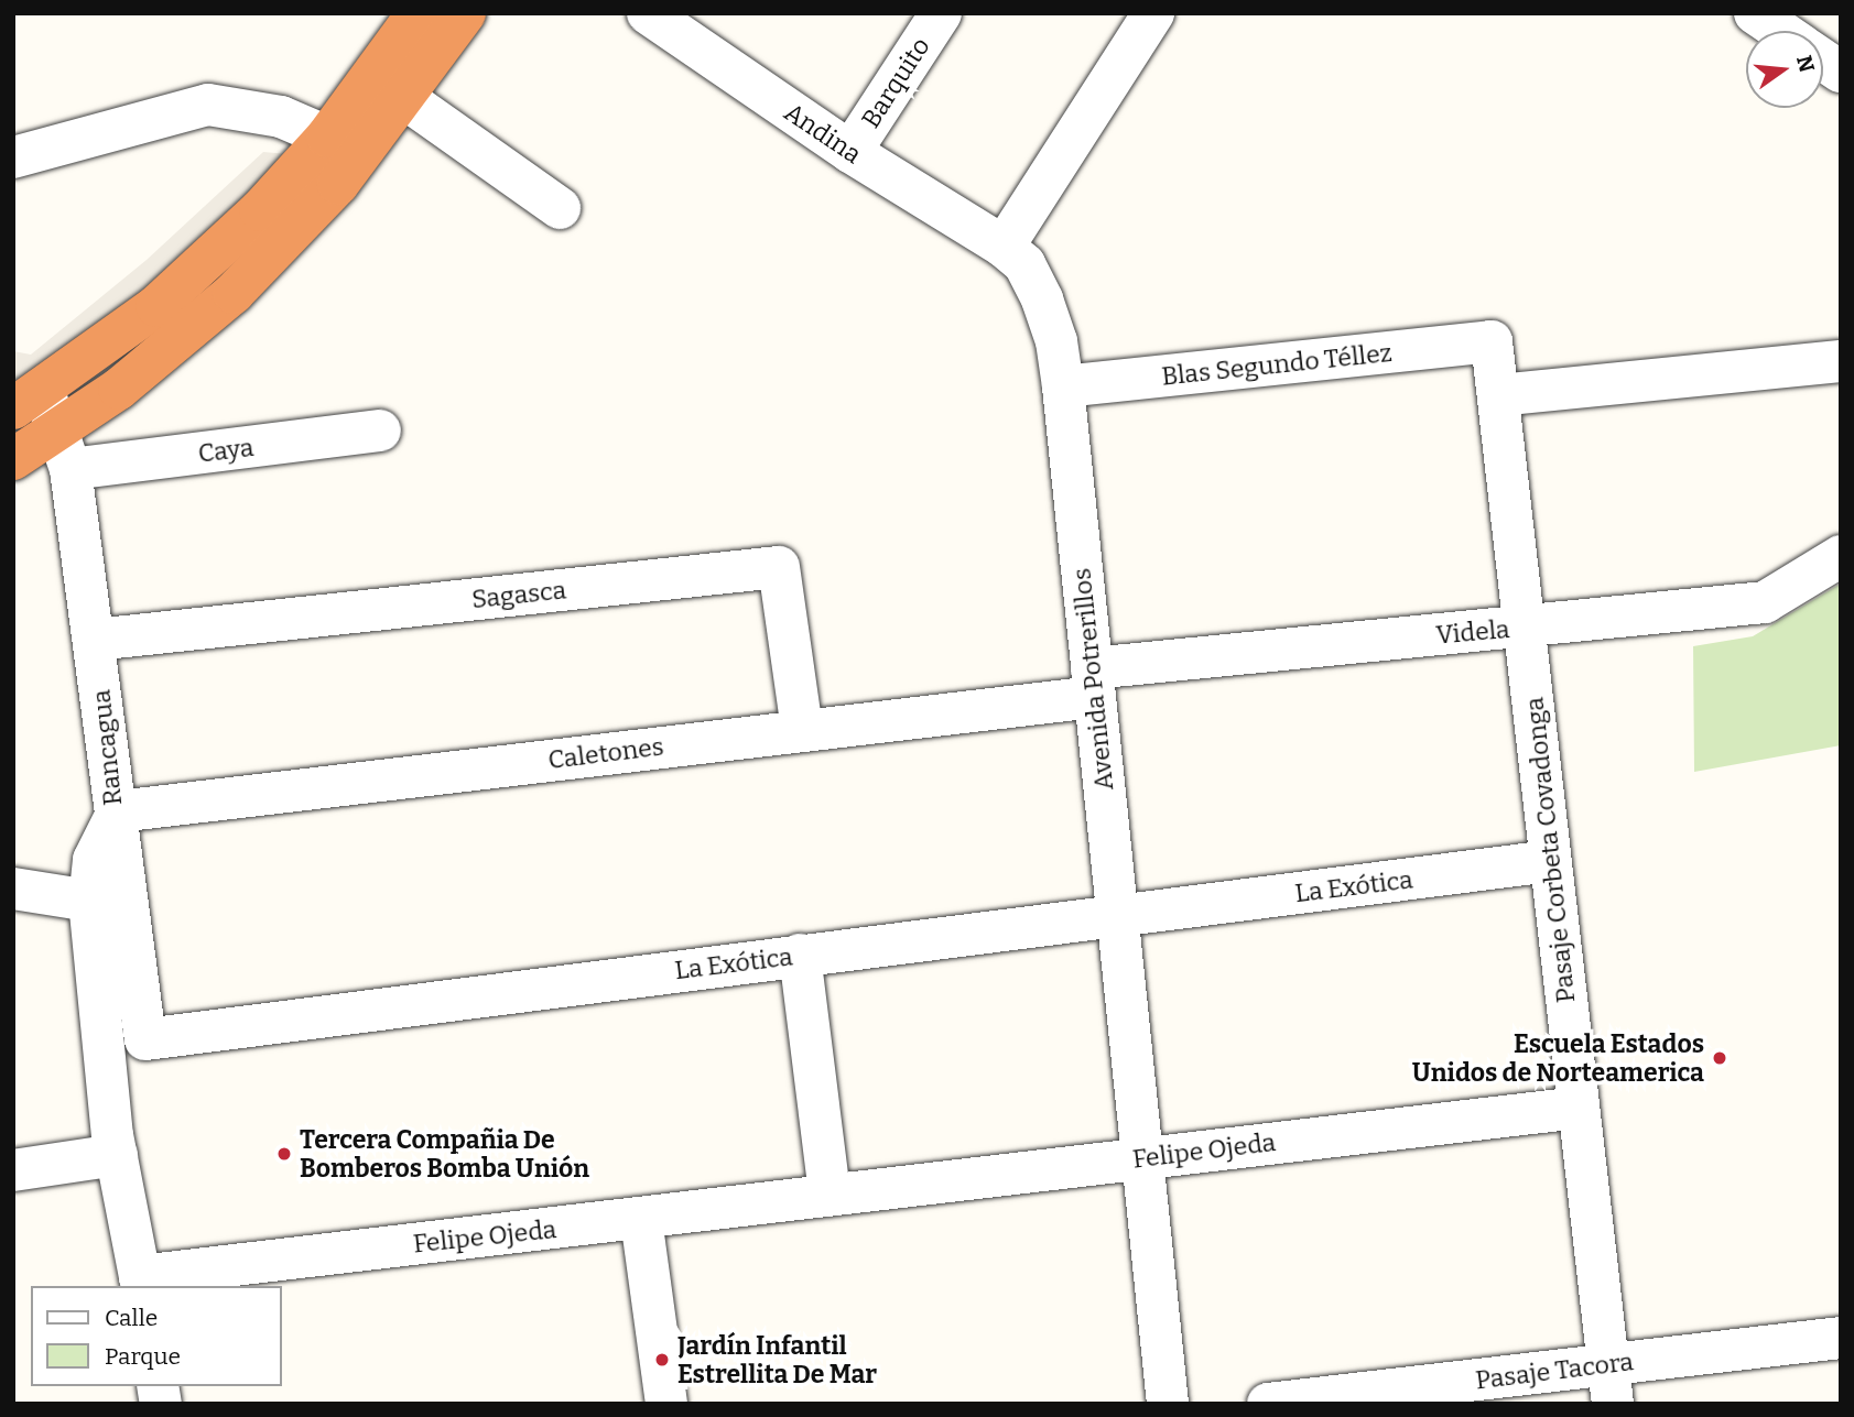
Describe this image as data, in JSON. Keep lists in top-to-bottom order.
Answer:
{
  "streets": {
    "street": [
      "Barquito",
      "Andina",
      "Blas Segundo Téllez",
      "Caya",
      "Sagasca",
      "Videla",
      "Avenida Potrerillos",
      "Rancagua",
      "Caletones",
      "Pasaje Corbeta Covadonga",
      "La Exótica",
      "Felipe Ojeda",
      "Pasaje Tacora"
    ]
  },
  "crossings": [
    ["Barquito", "Andina"],
    ["Andina", "Avenida Potrerillos"],
    ["Blas Segundo Téllez", "Avenida Potrerillos"],
    ["Blas Segundo Téllez", "Pasaje Corbeta Covadonga"],
    ["Caya", "Rancagua"],
    ["Sagasca", "Rancagua"],
    ["Sagasca", "Caletones"],
    ["Videla", "Avenida Potrerillos"],
    ["Videla", "Caletones"],
    ["Videla", "Pasaje Corbeta Covadonga"],
    ["Avenida Potrerillos", "Caletones"],
    ["Avenida Potrerillos", "La Exótica"],
    ["Avenida Potrerillos", "Felipe Ojeda"],
    ["Rancagua", "Caletones"],
    ["Rancagua", "La Exótica"],
    ["Rancagua", "Felipe Ojeda"],
    ["Caletones", "La Exótica"],
    ["Pasaje Corbeta Covadonga", "La Exótica"],
    ["Pasaje Corbeta Covadonga", "Felipe Ojeda"],
    ["Pasaje Corbeta Covadonga", "Pasaje Tacora"]
  ],
  "places": ["Escuela Estados Unidos de Norteamerica", "Tercera Compañia De Bomberos Bomba Unión", "Jardín Infantil Estrellita De Mar"],
  "legend": ["Calle", "Parque"],
  "north": "right"
}
